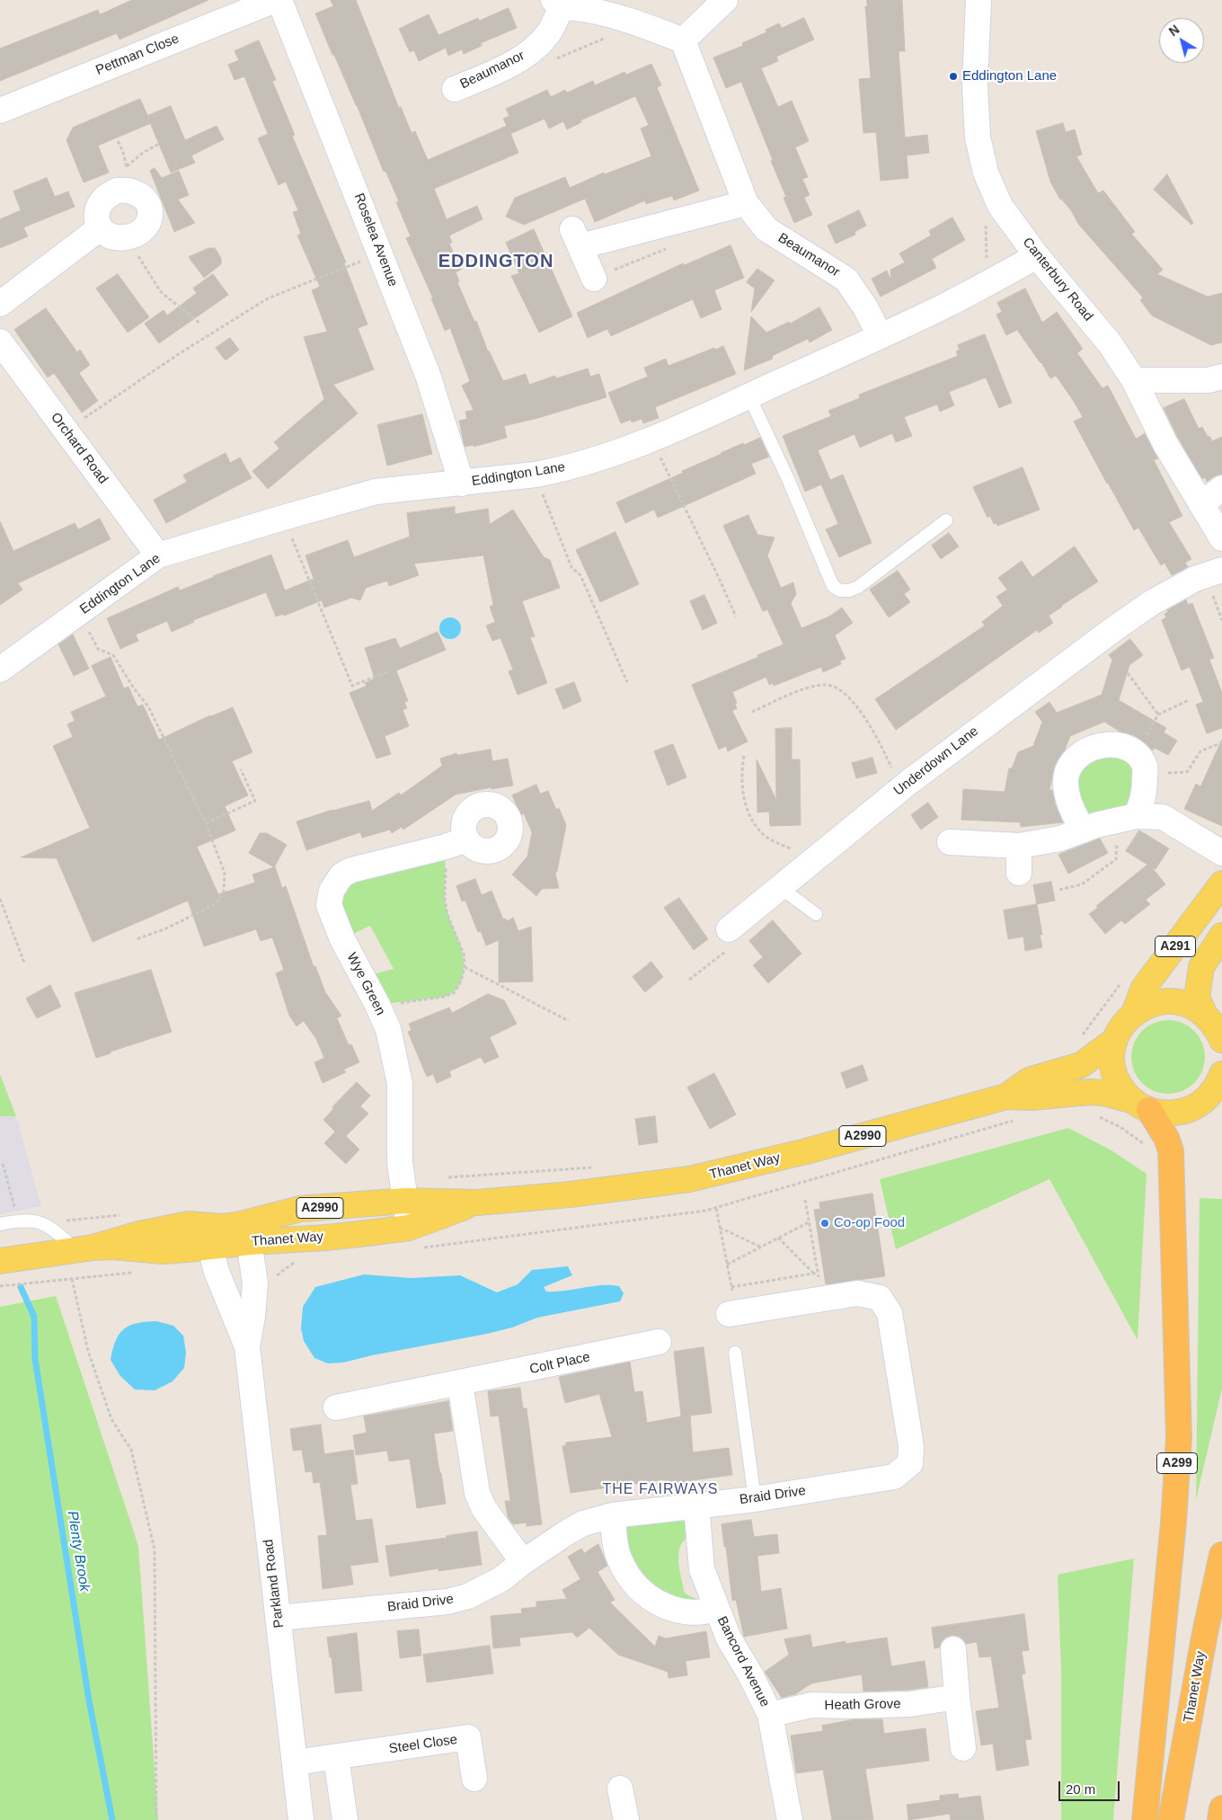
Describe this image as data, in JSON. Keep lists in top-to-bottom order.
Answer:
{
  "streets": {
    "highway": ["Thanet Way", "A299"],
    "main road": ["A291", "A2990"],
    "street": [
      "Pettman Close",
      "Beaumanor",
      "Roselea Avenue",
      "Canterbury Road",
      "Orchard Road",
      "Eddington Lane",
      "Underdown Lane",
      "Wye Green",
      "Colt Place",
      "Braid Drive",
      "Parkland Road",
      "Bancord Avenue",
      "Heath Grove",
      "Steel Close"
    ]
  },
  "crossings": [
    ["Beaumanor", "Eddington Lane"],
    ["Roselea Avenue", "Eddington Lane"],
    ["Canterbury Road", "Eddington Lane"],
    ["Orchard Road", "Eddington Lane"],
    ["Wye Green", "Thanet Way"],
    ["Thanet Way", "A299"],
    ["Thanet Way", "Parkland Road"],
    ["Braid Drive", "Parkland Road"],
    ["Braid Drive", "Bancord Avenue"],
    ["Parkland Road", "Steel Close"],
    ["Bancord Avenue", "Heath Grove"]
  ],
  "districts": ["EDDINGTON", "THE FAIRWAYS"],
  "water": ["Plenty Brook"],
  "places": ["Eddington Lane", "Co-op Food"],
  "scale_bar": "20 m",
  "north": "top left"
}
